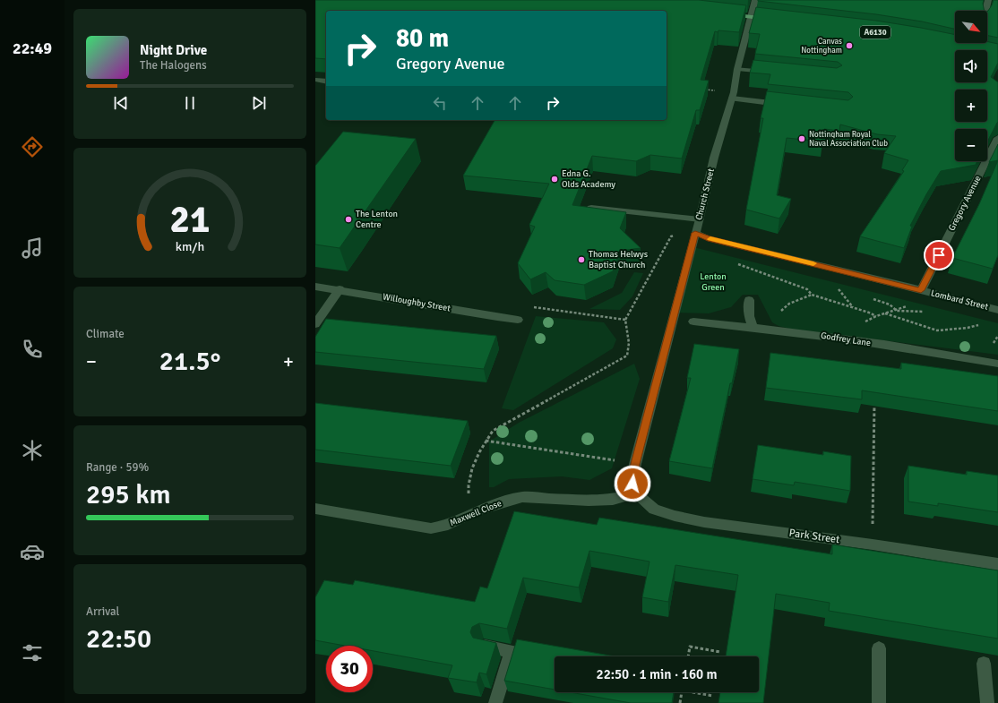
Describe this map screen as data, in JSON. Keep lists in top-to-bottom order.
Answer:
{
  "streets": {
    "street": [
      "Church Street",
      "Gregory Avenue",
      "Lombard Street",
      "Willoughby Street",
      "Godfrey Lane",
      "Maxwell Close",
      "Park Street"
    ]
  },
  "crossings": [
    ["Church Street", "Maxwell Close"],
    ["Church Street", "Park Street"],
    ["Gregory Avenue", "Lombard Street"],
    ["Maxwell Close", "Park Street"]
  ],
  "parks": ["Lenton Green"],
  "places": [
    "Canvas Nottingham",
    "Nottingham Royal Naval Association Club",
    "Edna G. Olds Academy",
    "The Lenton Centre",
    "Thomas Helwys Baptist Church"
  ],
  "north": "bottom right",
  "page": {
    "tabs": "22:49",
    "map_buttons": ["+", "−"],
    "turn": ["80 m", "Gregory Avenue"],
    "song": ["Night Drive", "The Halogens"],
    "tile": [
      "Climate",
      ["Range · 59%", "295 km"],
      ["Arrival", "22:50"]
    ],
    "heat": ["−", "21.5°", "+"],
    "limit": "30",
    "trip": "22:50 · 1 min · 160 m",
    "gauge": ["21", "km/h"]
  }
}
